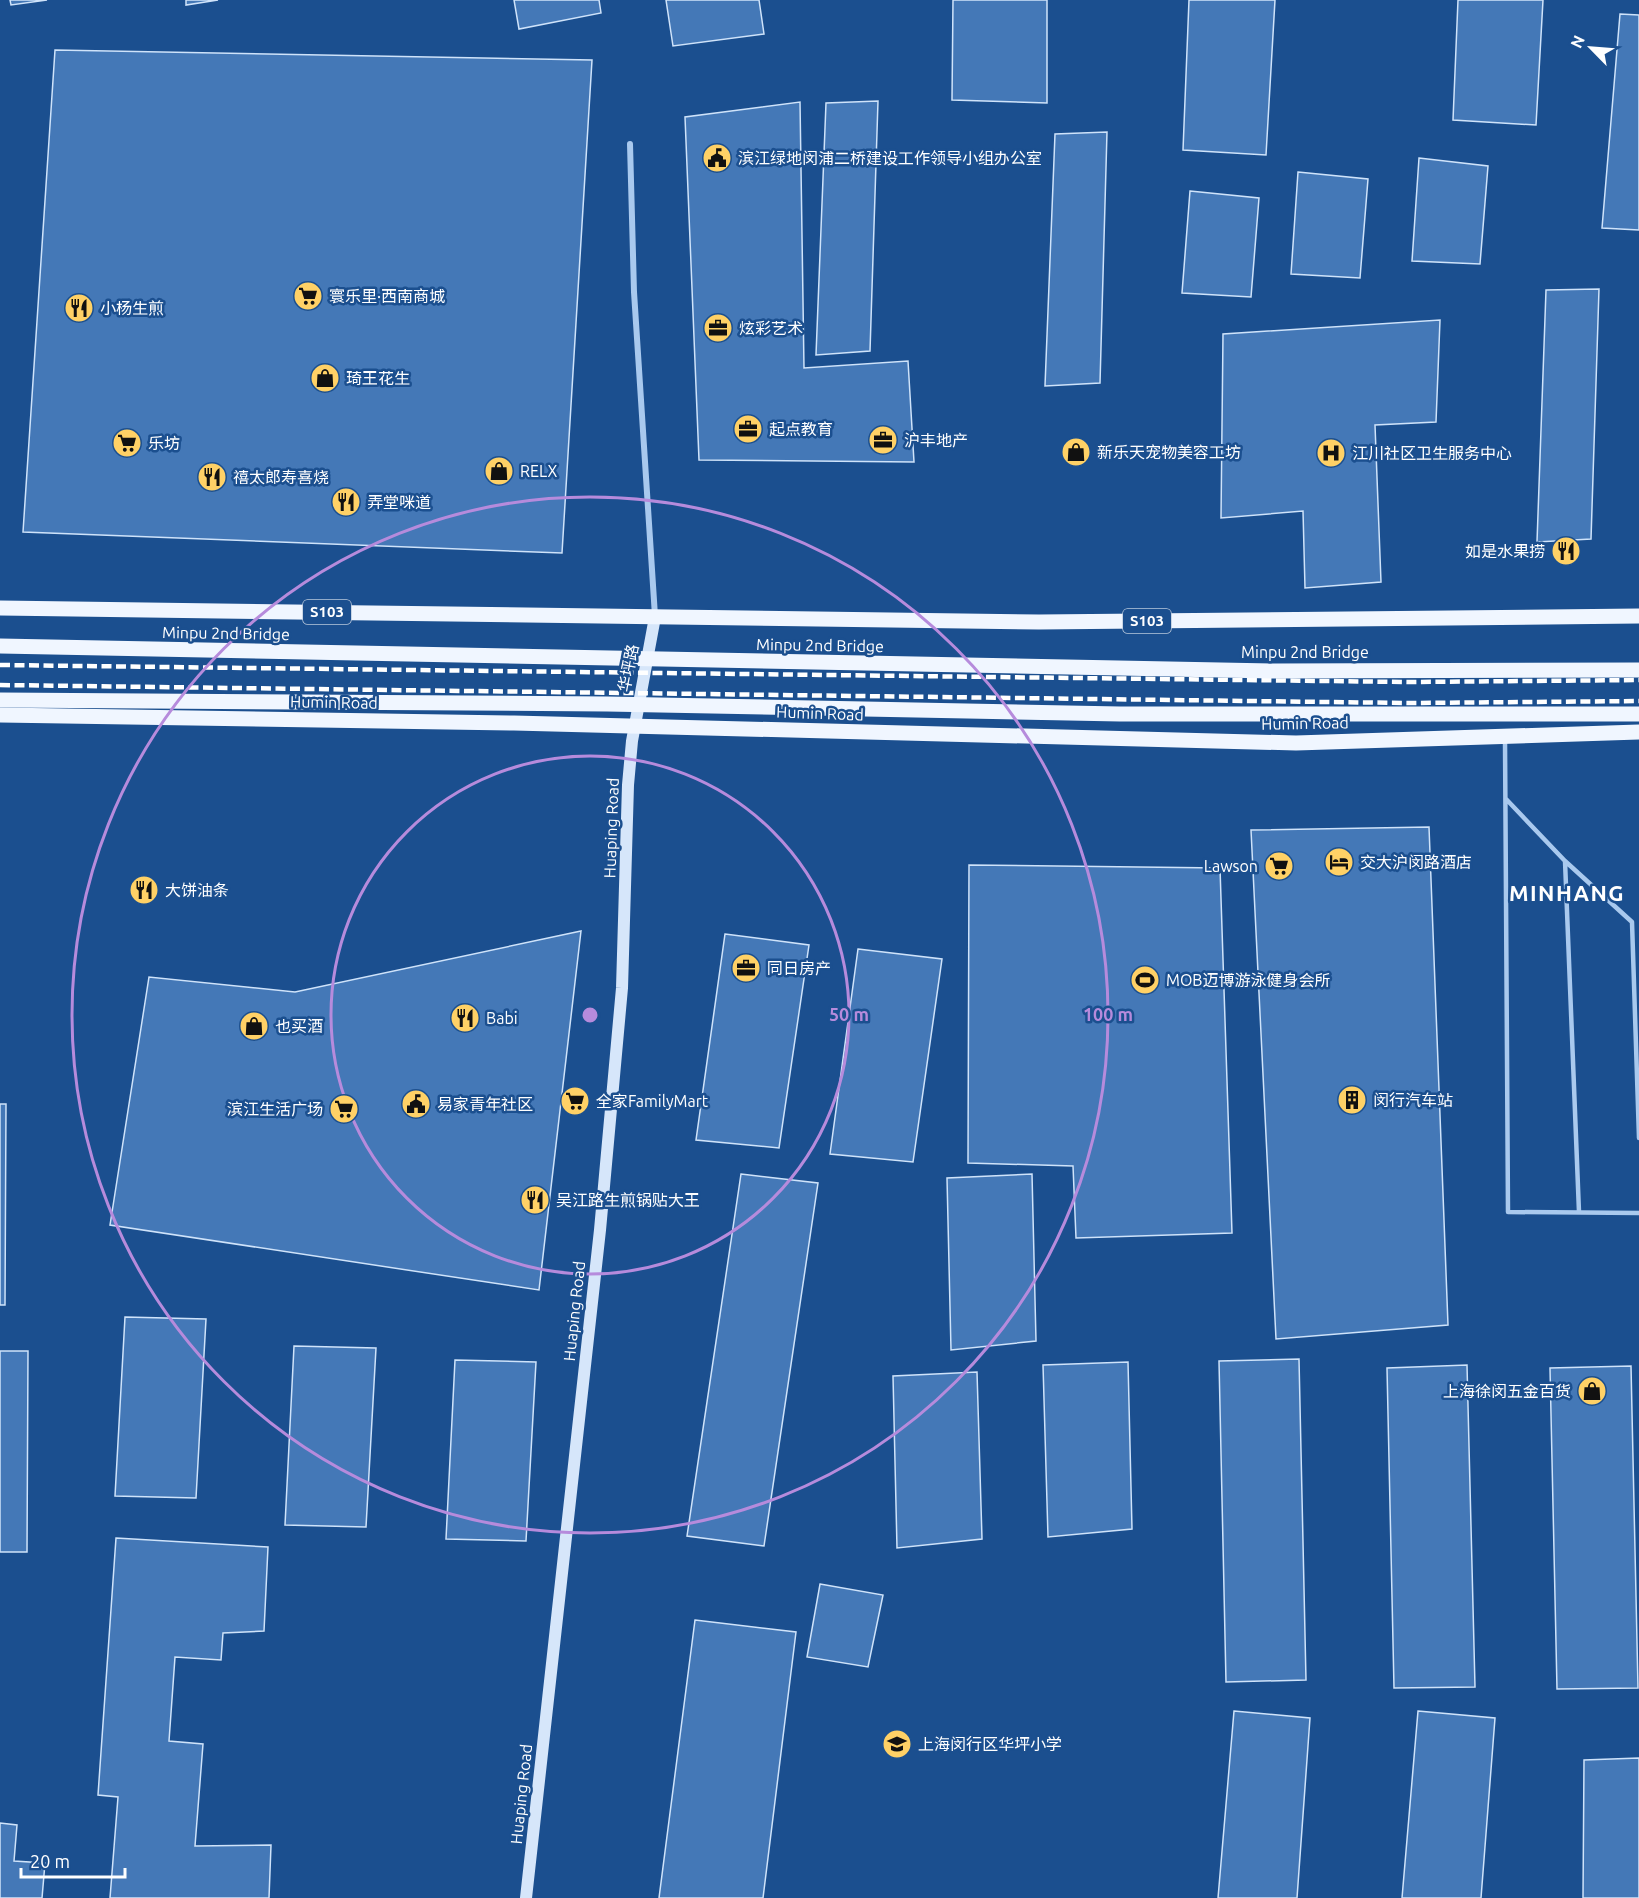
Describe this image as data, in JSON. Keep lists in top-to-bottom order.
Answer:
{
  "streets": {
    "main road": ["S103", "Minpu 2nd Bridge", "Humin Road"],
    "street": ["华坪路", "Huaping Road"]
  },
  "crossings": [
    ["S103", "华坪路"],
    ["华坪路", "Humin Road"],
    ["华坪路", "Huaping Road"],
    ["Humin Road", "Huaping Road"]
  ],
  "districts": ["MINHANG"],
  "places": {
    "public building": ["滨江绿地闵浦二桥建设工作领导小组办公室", "易家青年社区"],
    "supermarket": [
      "寰乐里·西南商城",
      "乐坊",
      "Lawson",
      "全家FamilyMart",
      "滨江生活广场"
    ],
    "restaurant": [
      "小杨生煎",
      "禧太郎寿喜烧",
      "弄堂咪道",
      "如是水果捞",
      "大饼油条",
      "Babi",
      "吴江路生煎锅贴大王"
    ],
    "office": [
      "炫彩艺术",
      "起点教育",
      "沪丰地产",
      "同日房产"
    ],
    "shop": [
      "琦王花生",
      "新乐天宠物美容工坊",
      "RELX",
      "也买酒",
      "上海徐闵五金百货"
    ],
    "hospital": ["江川社区卫生服务中心"],
    "hotel": ["交大沪闵路酒店"],
    "sports": ["MOB迈博游泳健身会所"],
    "building": ["闵行汽车站"],
    "school or university": ["上海闵行区华坪小学"]
  },
  "scale_bar": "20 m",
  "north": "top left",
  "rings": ["50 m", "100 m"]
}
